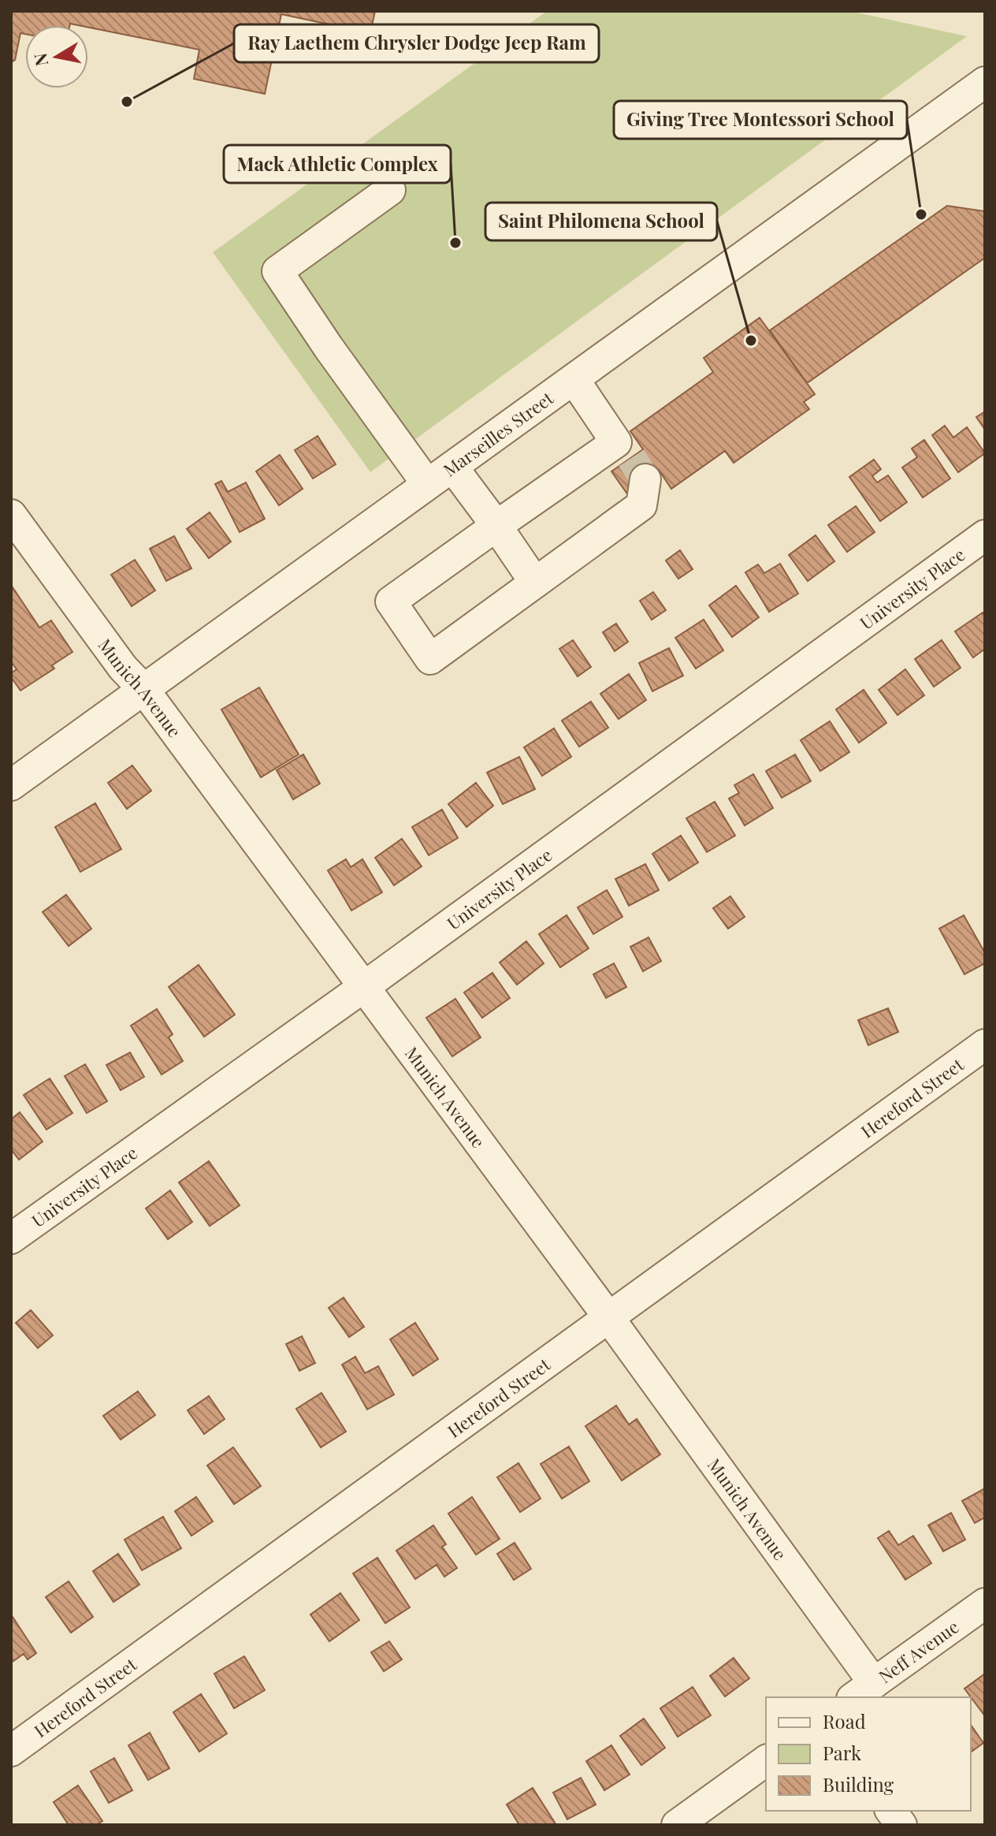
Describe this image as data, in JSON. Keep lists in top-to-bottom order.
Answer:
{
  "streets": {
    "street": [
      "Marseilles Street",
      "University Place",
      "Munich Avenue",
      "Hereford Street",
      "Neff Avenue"
    ]
  },
  "crossings": [
    ["Marseilles Street", "Munich Avenue"],
    ["University Place", "Munich Avenue"],
    ["Munich Avenue", "Hereford Street"],
    ["Munich Avenue", "Neff Avenue"]
  ],
  "places": [
    "Ray Laethem Chrysler Dodge Jeep Ram",
    "Giving Tree Montessori School",
    "Mack Athletic Complex",
    "Saint Philomena School"
  ],
  "legend": ["Road", "Park", "Building"],
  "north": "left"
}
